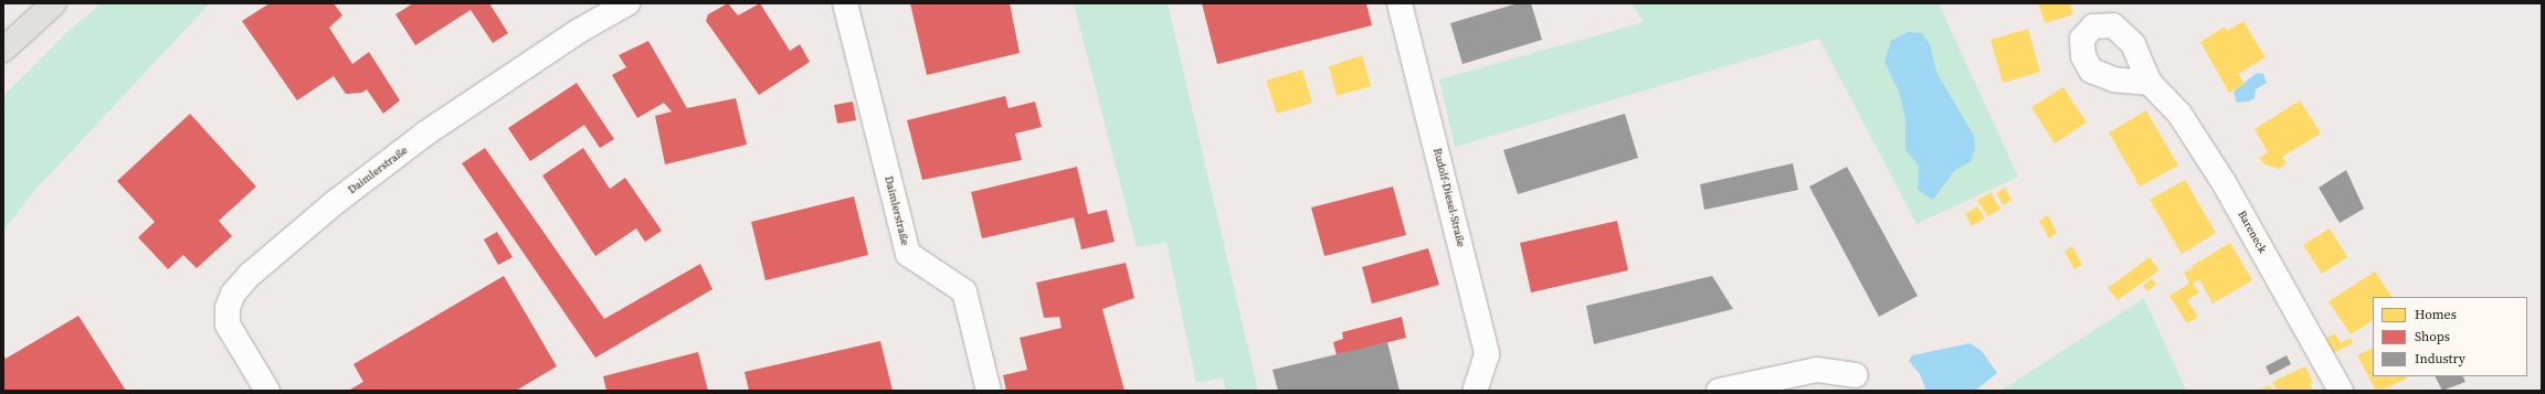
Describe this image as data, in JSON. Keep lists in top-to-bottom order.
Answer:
{
  "streets": {
    "street": ["Daimlerstraße", "Rudolf-Diesel-Straße", "Bareneck"]
  },
  "legend": ["Homes", "Shops", "Industry"]
}
